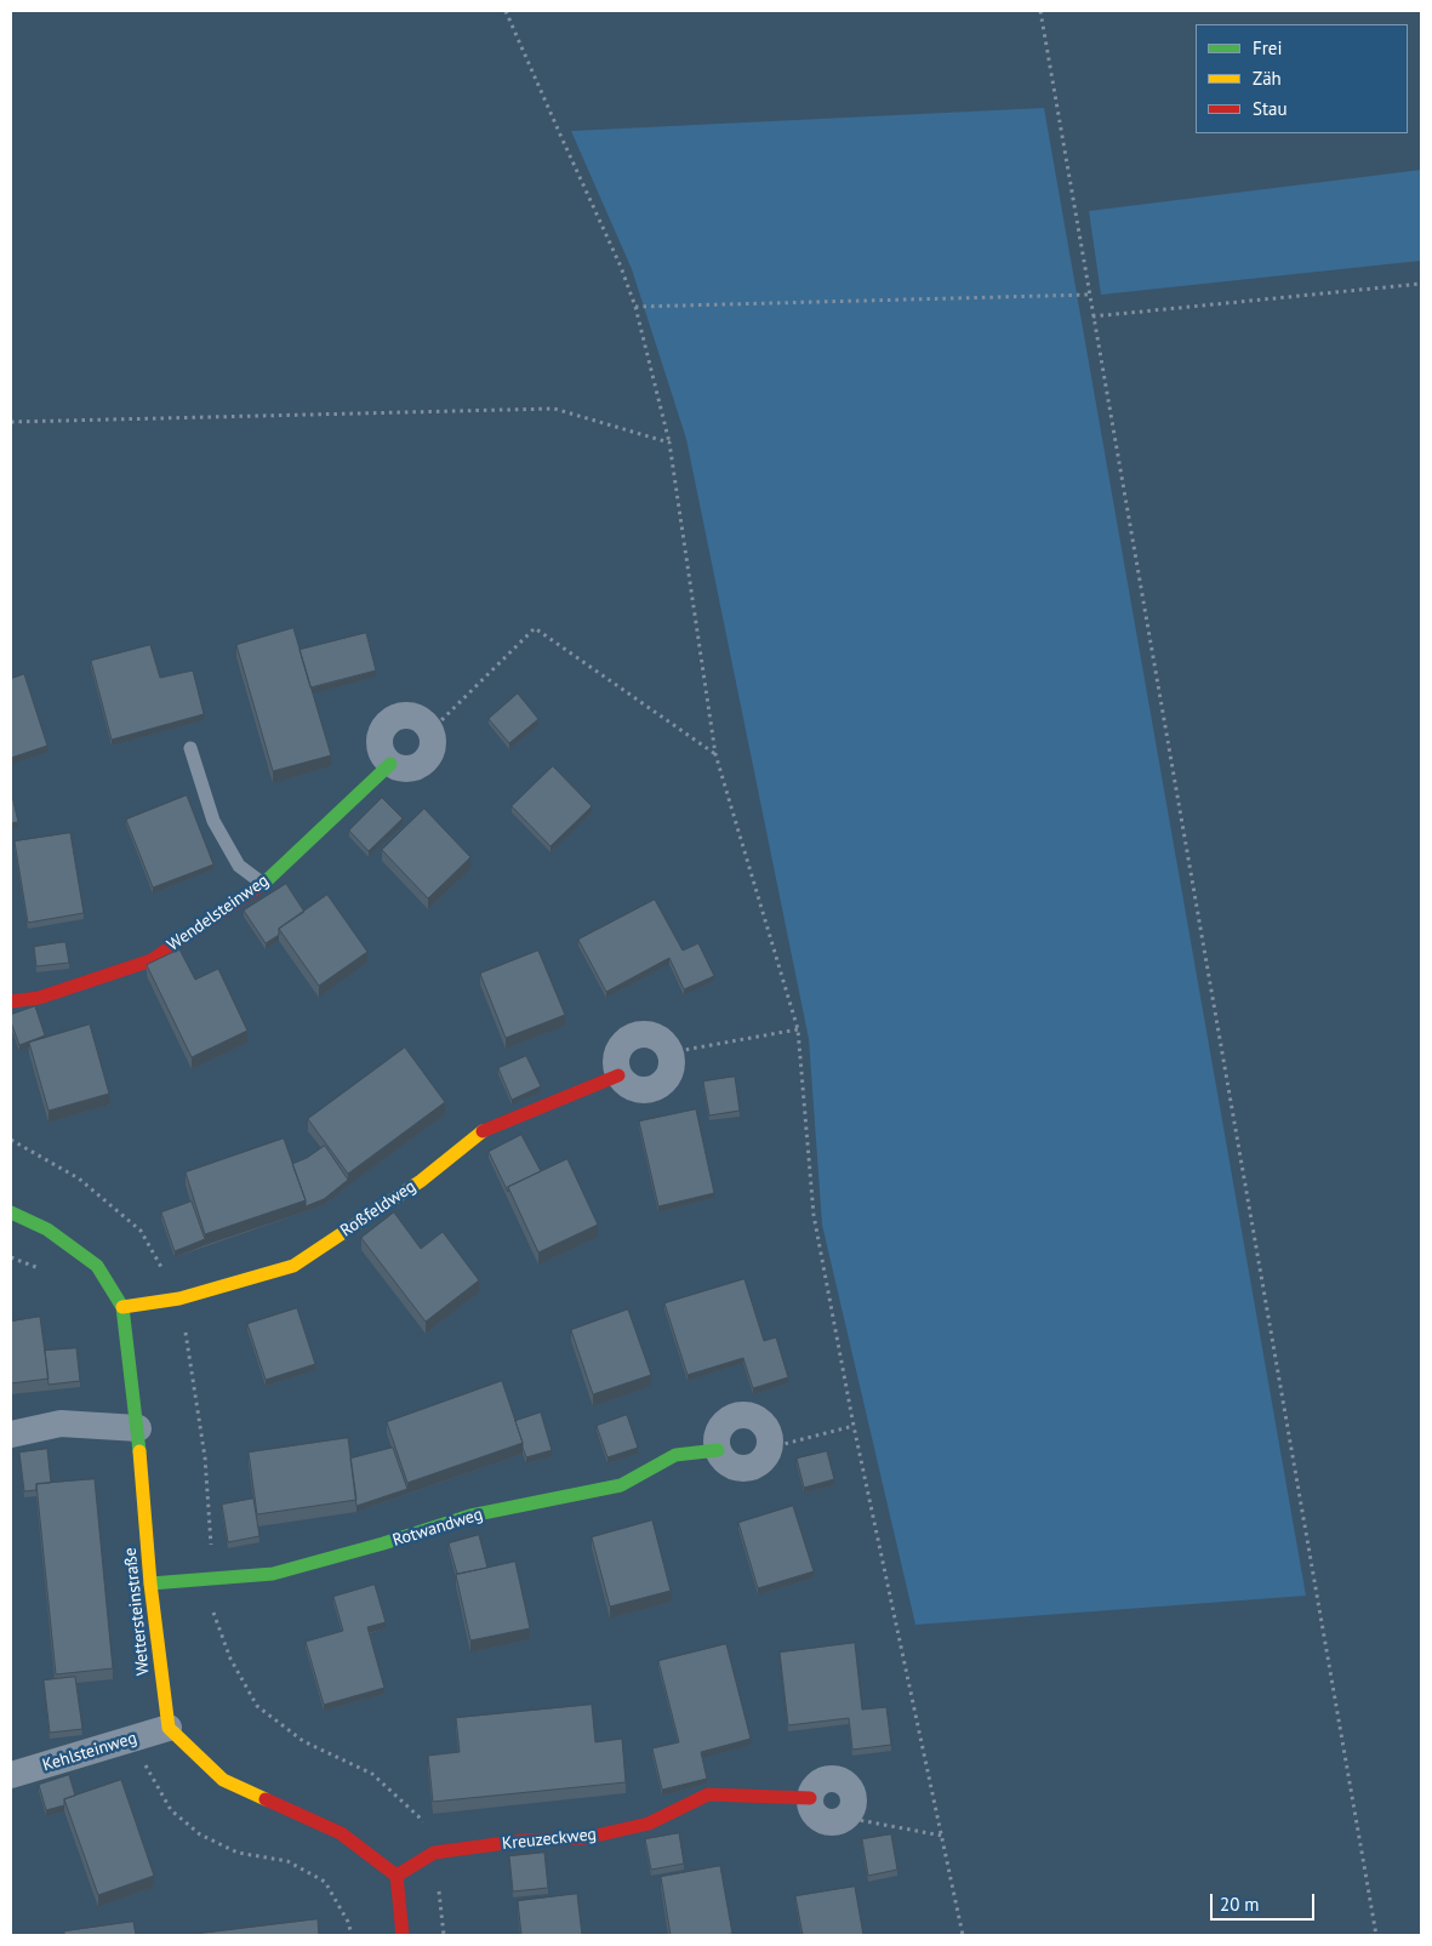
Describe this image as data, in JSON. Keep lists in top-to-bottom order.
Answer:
{
  "streets": {
    "street": [
      "Wendelsteinweg",
      "Roßfeldweg",
      "Rotwandweg",
      "Wettersteinstraße",
      "Kehlsteinweg",
      "Kreuzeckweg"
    ]
  },
  "crossings": [
    ["Roßfeldweg", "Wettersteinstraße"],
    ["Rotwandweg", "Wettersteinstraße"],
    ["Wettersteinstraße", "Kehlsteinweg"]
  ],
  "legend": ["Frei", "Zäh", "Stau"],
  "scale_bar": "20 m"
}
